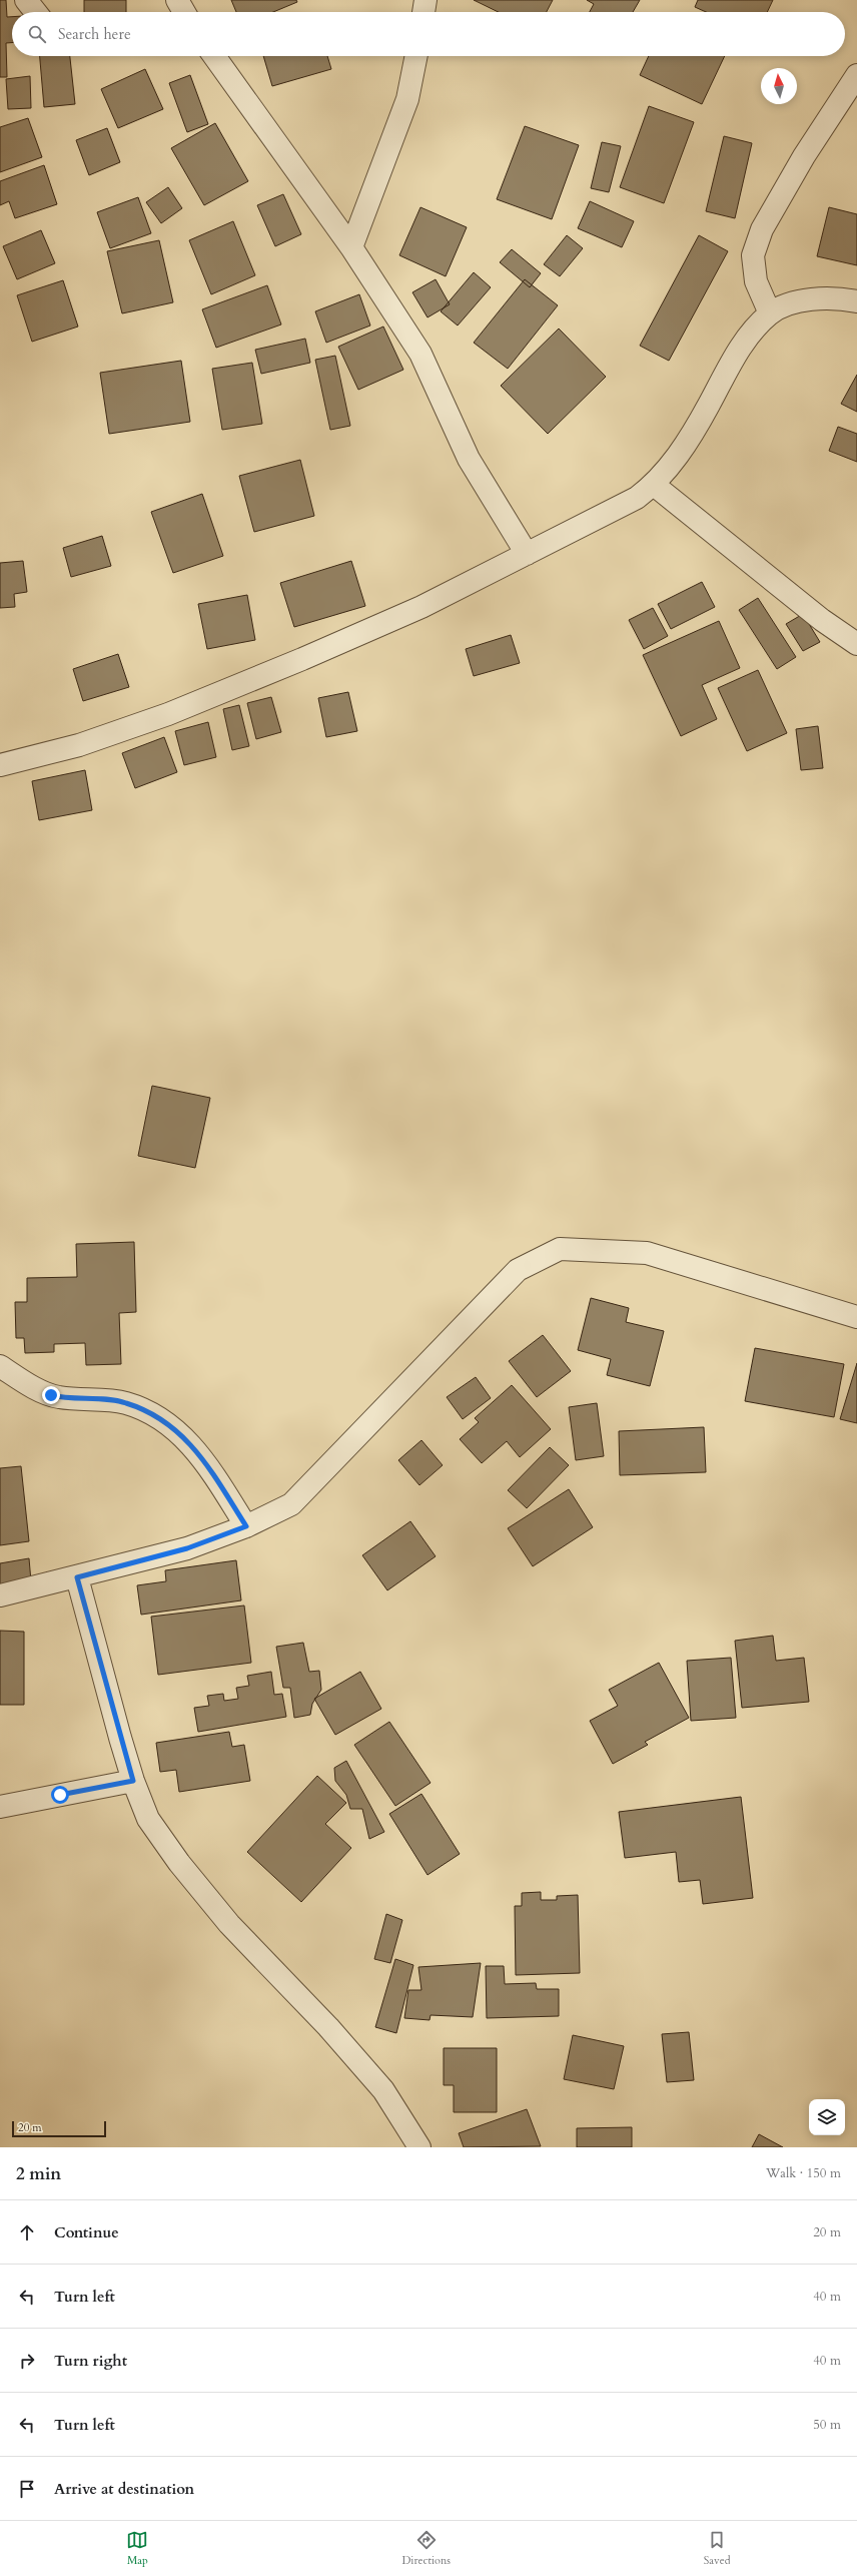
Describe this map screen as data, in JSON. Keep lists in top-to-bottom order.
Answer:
{
  "scale_bar": "20 m",
  "north": "top",
  "page": {
    "search": "Search here",
    "scale": "20 m",
    "heading": ["2 min", "Walk · 150 m"],
    "list": [
      ["Continue", "20 m"],
      ["Turn left", "40 m"],
      ["Turn right", "40 m"],
      ["Turn left", "50 m"],
      "Arrive at destination"
    ],
    "nav": ["Map", "Directions", "Saved"]
  }
}
